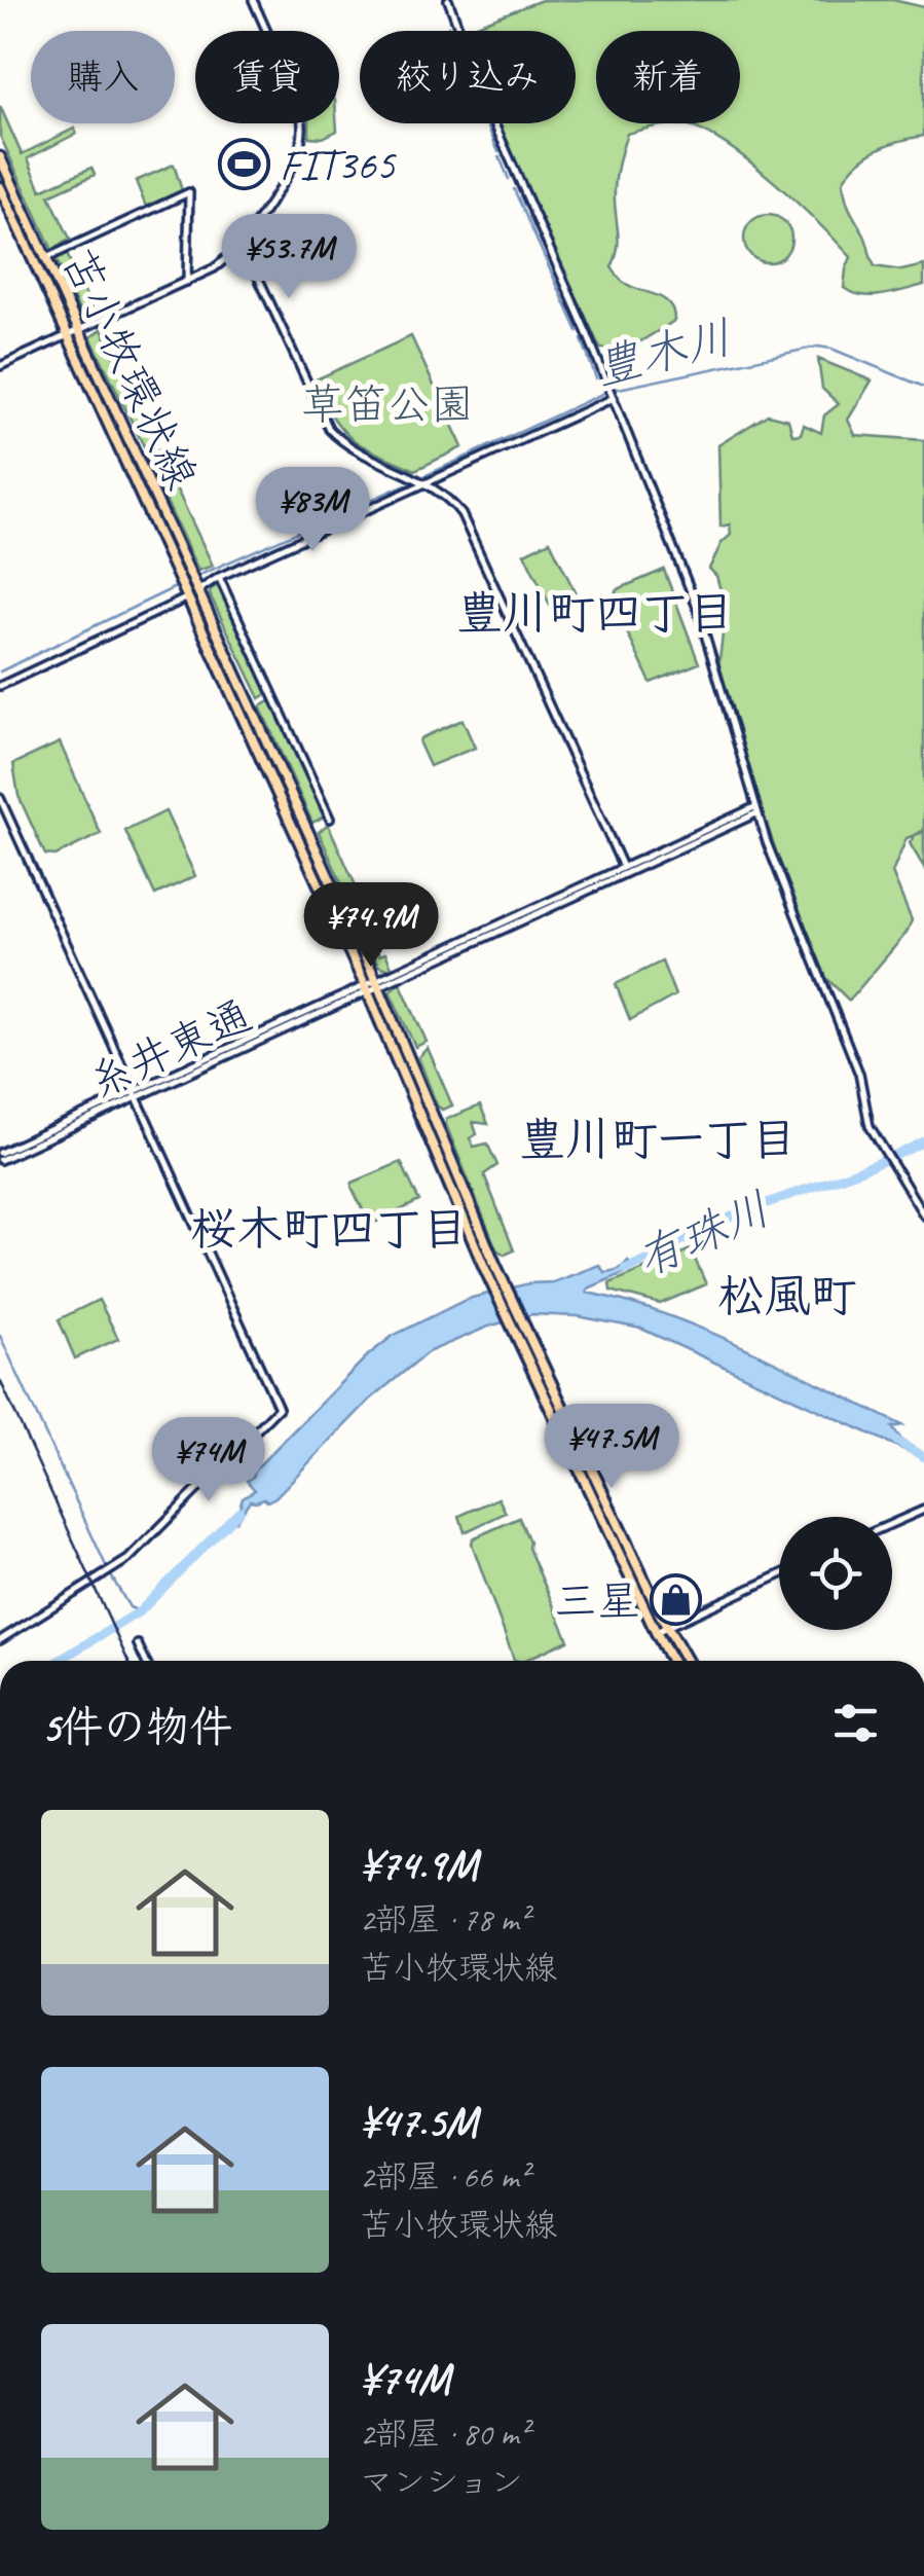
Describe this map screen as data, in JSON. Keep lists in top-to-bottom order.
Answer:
{
  "streets": {
    "main road": ["苫小牧環状線"],
    "street": ["糸井東通"]
  },
  "crossings": [
    ["苫小牧環状線", "糸井東通"]
  ],
  "districts": [
    "豊川町四丁目",
    "豊川町一丁目",
    "桜木町四丁目",
    "松風町"
  ],
  "water": ["豊木川", "有珠川"],
  "parks": ["草笛公園"],
  "places": {
    "sports": ["FIT365"],
    "shop": ["三星"]
  },
  "page": {
    "chip": [
      "購入",
      "賃貸",
      "絞り込み",
      "新着"
    ],
    "price": [
      "¥53.7M",
      "¥83M",
      "¥74.9M",
      "¥47.5M",
      "¥74M"
    ],
    "heading": "5件の物件",
    "list": [
      {
        "name": "¥74.9M",
        "note": "2部屋 · 78 m² · 苫小牧環状線"
      },
      {
        "name": "¥47.5M",
        "note": "2部屋 · 66 m² · 苫小牧環状線"
      },
      {
        "name": "¥74M",
        "note": "2部屋 · 80 m² · マンション"
      }
    ]
  }
}
